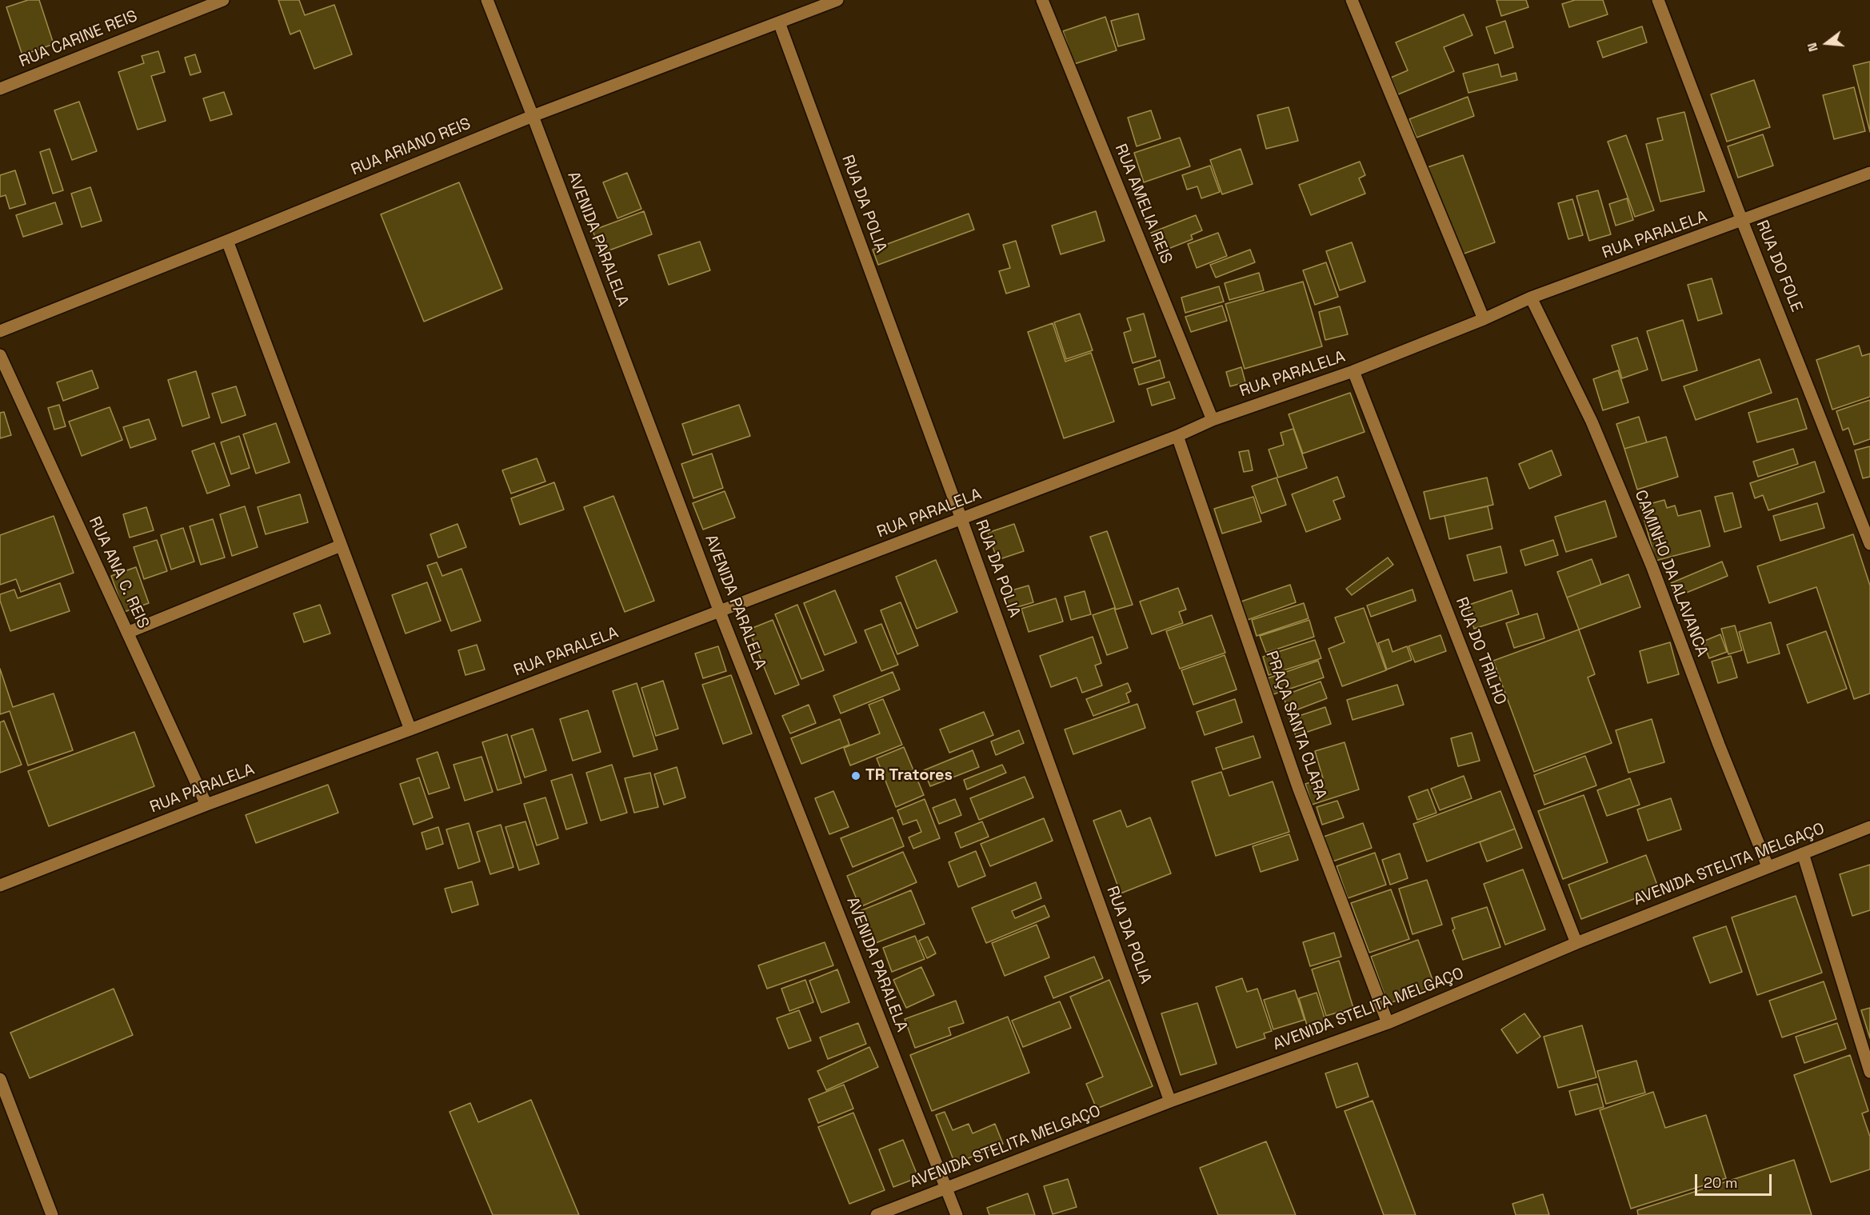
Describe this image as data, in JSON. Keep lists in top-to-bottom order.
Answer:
{
  "streets": {
    "street": [
      "RUA CARINE REIS",
      "RUA ARIANO REIS",
      "RUA DA POLIA",
      "RUA AMELIA REIS",
      "RUA PARALELA",
      "AVENIDA PARALELA",
      "RUA DO FOLE",
      "RUA ANA C. REIS",
      "CAMINHO DA ALAVANCA",
      "RUA DO TRILHO",
      "PRAÇA SANTA CLARA",
      "AVENIDA STELITA MELGAÇO"
    ]
  },
  "crossings": [
    ["RUA ARIANO REIS", "RUA DA POLIA"],
    ["RUA ARIANO REIS", "AVENIDA PARALELA"],
    ["RUA DA POLIA", "RUA PARALELA"],
    ["RUA DA POLIA", "AVENIDA STELITA MELGAÇO"],
    ["RUA AMELIA REIS", "RUA PARALELA"],
    ["RUA PARALELA", "AVENIDA PARALELA"],
    ["RUA PARALELA", "RUA DO FOLE"],
    ["RUA PARALELA", "RUA ANA C. REIS"],
    ["RUA PARALELA", "CAMINHO DA ALAVANCA"],
    ["RUA PARALELA", "RUA DO TRILHO"],
    ["RUA PARALELA", "PRAÇA SANTA CLARA"],
    ["AVENIDA PARALELA", "AVENIDA STELITA MELGAÇO"],
    ["CAMINHO DA ALAVANCA", "AVENIDA STELITA MELGAÇO"],
    ["RUA DO TRILHO", "AVENIDA STELITA MELGAÇO"],
    ["PRAÇA SANTA CLARA", "AVENIDA STELITA MELGAÇO"]
  ],
  "places": ["TR Tratores"],
  "scale_bar": "20 m",
  "north": "left"
}
